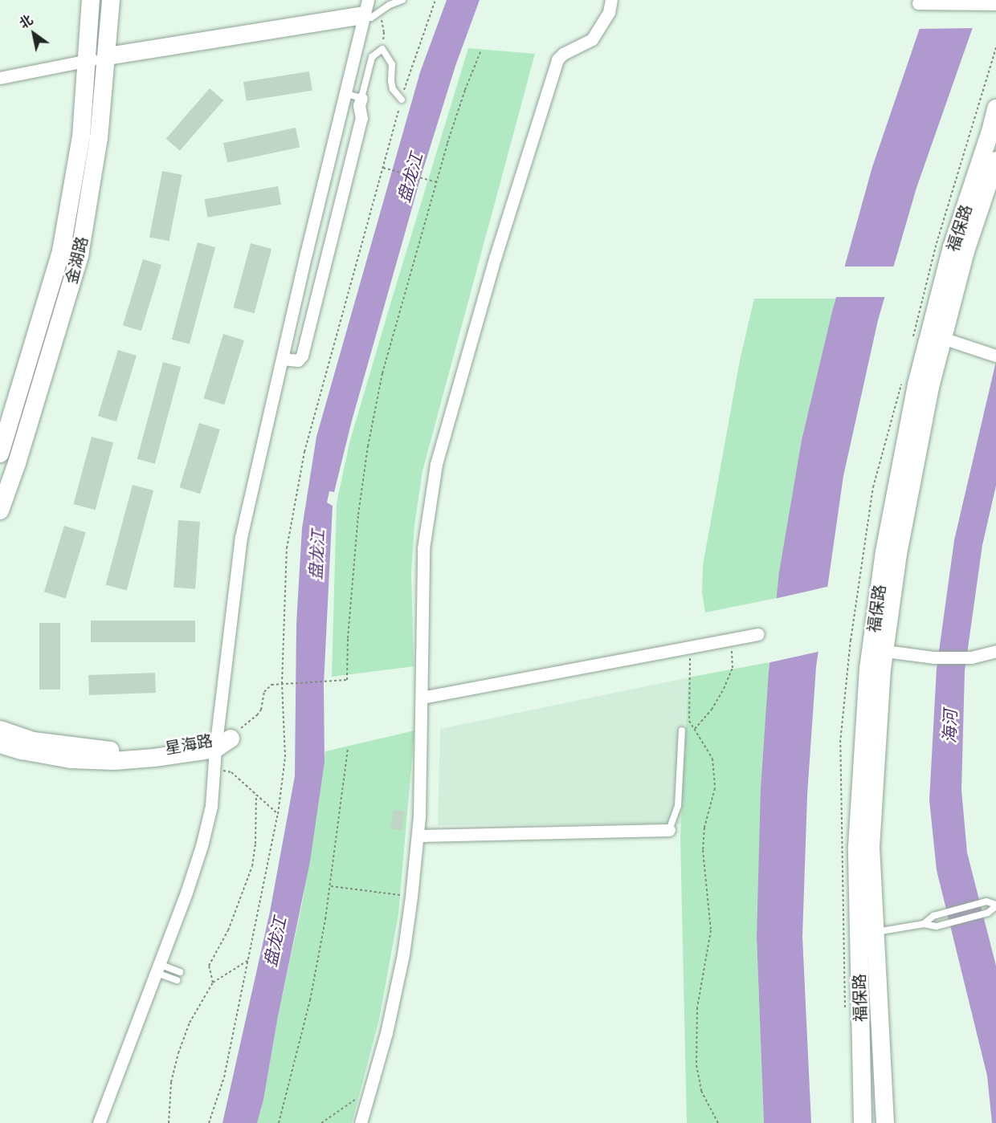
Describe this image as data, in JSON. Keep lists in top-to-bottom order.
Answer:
{
  "streets": {
    "main road": ["福保路", "金湖路", "星海路"]
  },
  "water": ["盘龙江", "海河"],
  "north": "top left"
}
